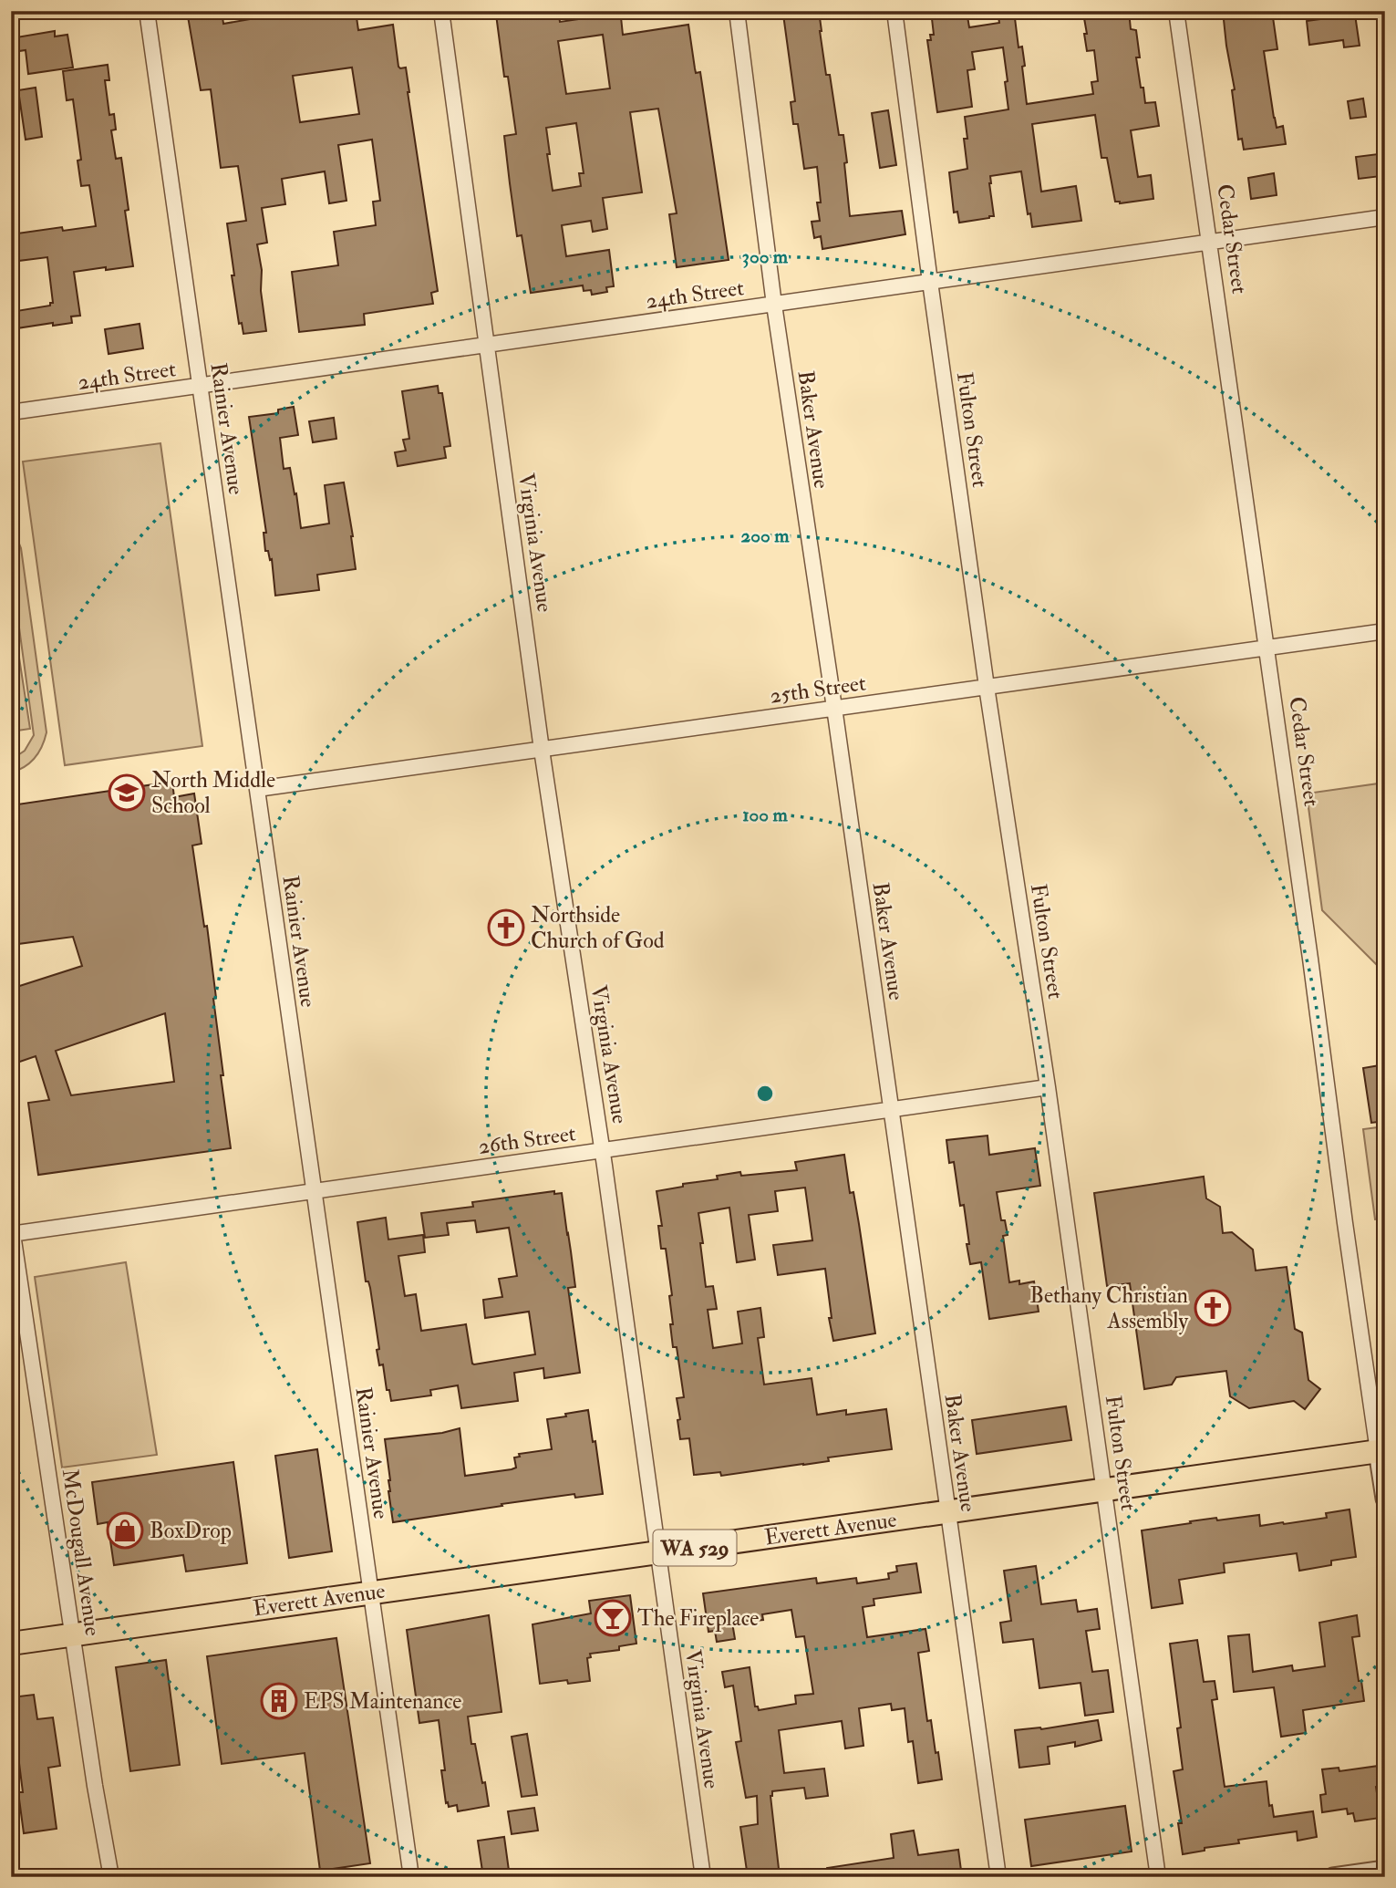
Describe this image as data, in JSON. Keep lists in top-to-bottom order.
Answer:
{
  "streets": {
    "main road": ["Everett Avenue", "WA 529"],
    "street": [
      "Cedar Street",
      "24th Street",
      "Rainier Avenue",
      "Baker Avenue",
      "Fulton Street",
      "Virginia Avenue",
      "25th Street",
      "26th Street",
      "McDougall Avenue"
    ]
  },
  "crossings": [
    ["Cedar Street", "24th Street"],
    ["Cedar Street", "25th Street"],
    ["Cedar Street", "Everett Avenue"],
    ["24th Street", "Rainier Avenue"],
    ["24th Street", "Baker Avenue"],
    ["24th Street", "Fulton Street"],
    ["24th Street", "Virginia Avenue"],
    ["Rainier Avenue", "25th Street"],
    ["Rainier Avenue", "26th Street"],
    ["Rainier Avenue", "Everett Avenue"],
    ["Baker Avenue", "25th Street"],
    ["Baker Avenue", "26th Street"],
    ["Baker Avenue", "Everett Avenue"],
    ["Fulton Street", "25th Street"],
    ["Fulton Street", "26th Street"],
    ["Fulton Street", "Everett Avenue"],
    ["Virginia Avenue", "25th Street"],
    ["Virginia Avenue", "26th Street"],
    ["Virginia Avenue", "Everett Avenue"],
    ["26th Street", "McDougall Avenue"],
    ["Everett Avenue", "McDougall Avenue"]
  ],
  "places": {
    "school or university": ["North Middle School"],
    "church": ["Northside Church of God", "Bethany Christian Assembly"],
    "shop": ["BoxDrop"],
    "bar": ["The Fireplace"],
    "building": ["EPS Maintenance"]
  },
  "rings": ["300 m", "200 m", "100 m"]
}
